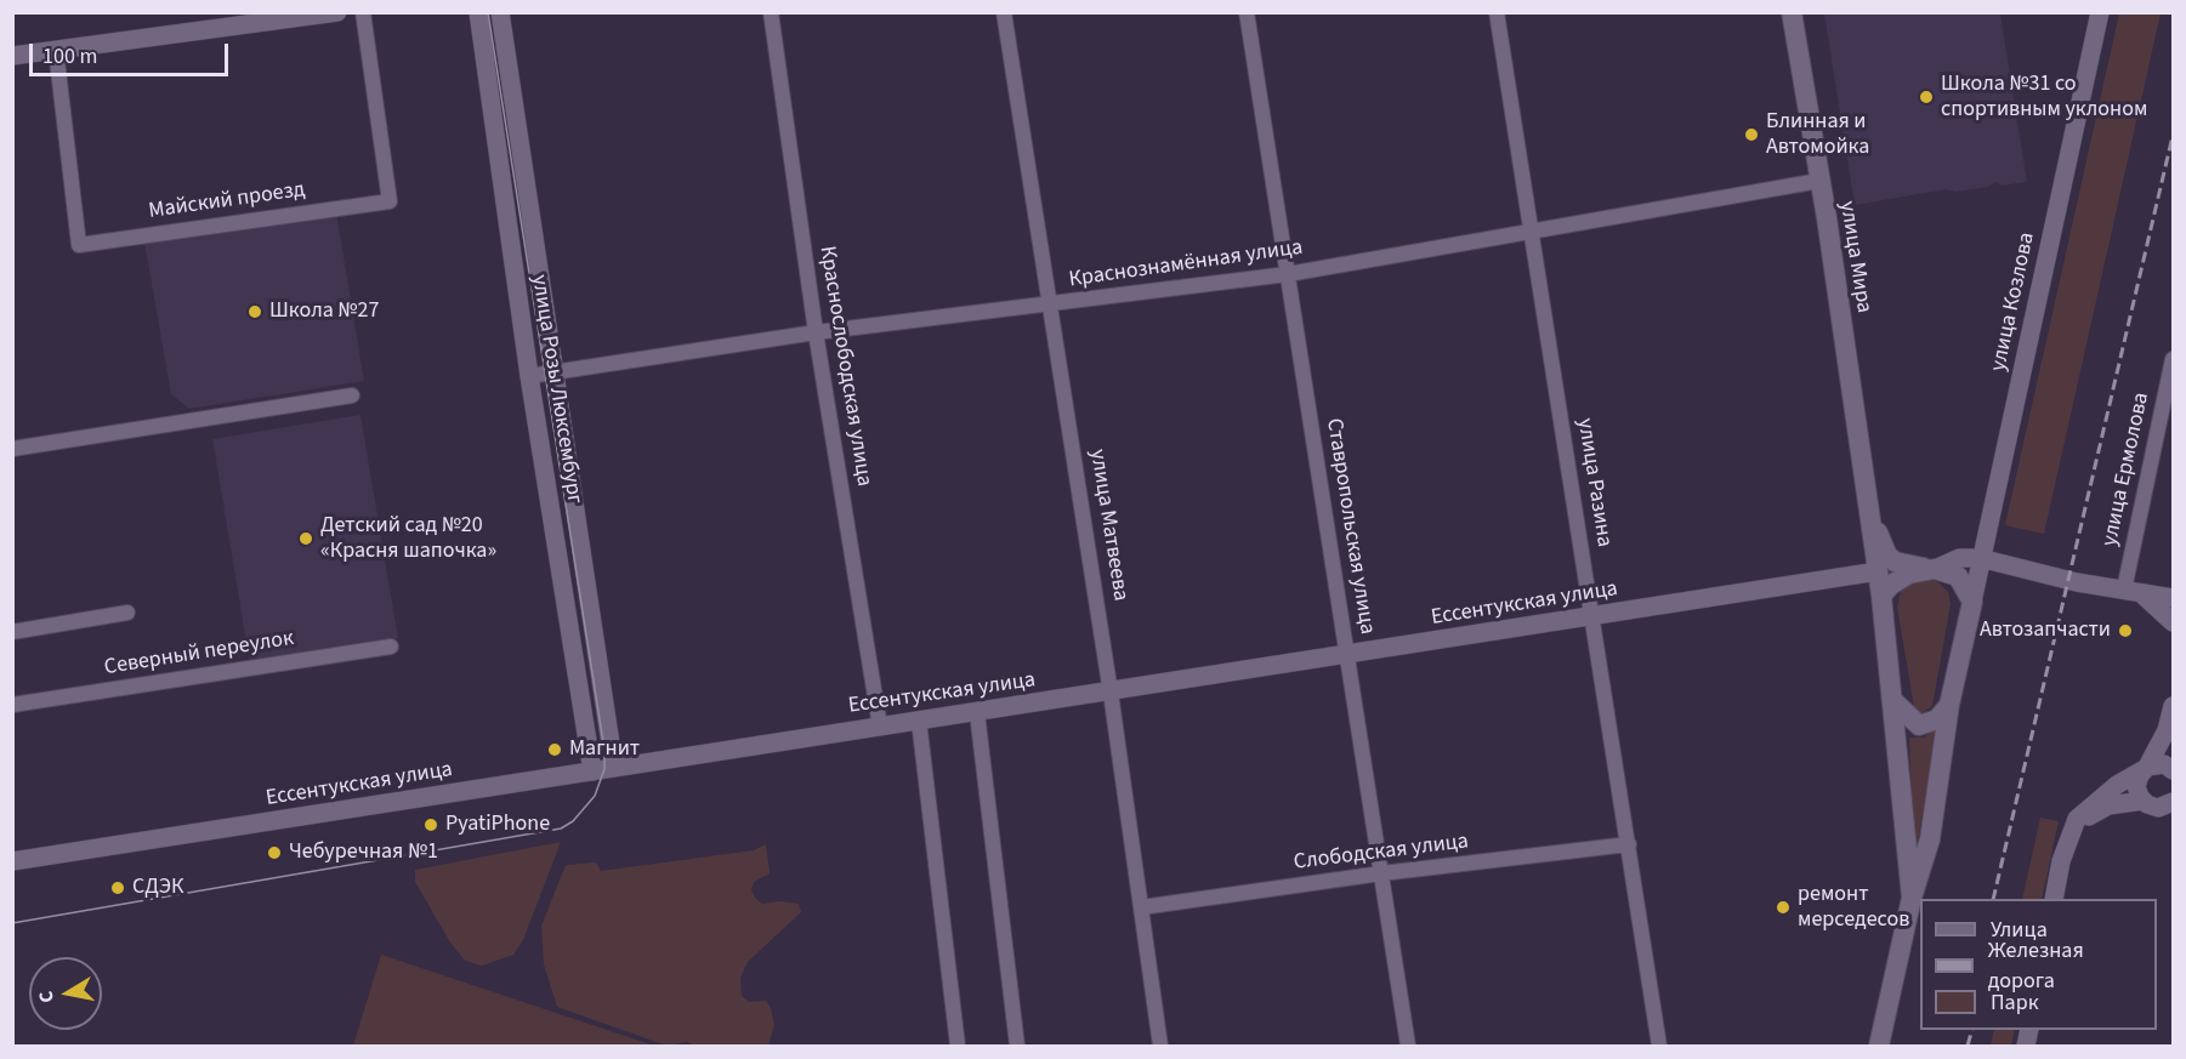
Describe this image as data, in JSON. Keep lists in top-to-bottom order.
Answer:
{
  "streets": {
    "main road": ["улица Мира"],
    "street": [
      "Майский проезд",
      "Краснознамённая улица",
      "улица Козлова",
      "Краснослободская улица",
      "улица Розы Люксембург",
      "улица Ермолова",
      "улица Разина",
      "улица Матвеева",
      "Ставропольская улица",
      "Ессентукская улица",
      "Северный переулок",
      "Слободская улица"
    ]
  },
  "crossings": [
    ["улица Мира", "Краснознамённая улица"],
    ["улица Мира", "улица Козлова"],
    ["улица Мира", "Ессентукская улица"],
    ["Краснознамённая улица", "Краснослободская улица"],
    ["Краснознамённая улица", "улица Розы Люксембург"],
    ["Краснознамённая улица", "улица Разина"],
    ["Краснознамённая улица", "улица Матвеева"],
    ["Краснознамённая улица", "Ставропольская улица"],
    ["Краснослободская улица", "Ессентукская улица"],
    ["улица Розы Люксембург", "Ессентукская улица"],
    ["улица Разина", "Ессентукская улица"],
    ["улица Разина", "Слободская улица"],
    ["улица Матвеева", "Ессентукская улица"],
    ["улица Матвеева", "Слободская улица"],
    ["Ставропольская улица", "Ессентукская улица"],
    ["Ставропольская улица", "Слободская улица"]
  ],
  "places": [
    "Школа №31 со спортивным уклоном",
    "Блинная и Автомойка",
    "Школа №27",
    "Детский сад №20 «Красня шапочка»",
    "Автозапчасти",
    "Магнит",
    "PyatiPhone",
    "Чебуречная №1",
    "СДЭК",
    "ремонт мерседесов"
  ],
  "legend": ["Улица", "Железная дорога", "Парк"],
  "scale_bar": "100 m",
  "north": "left"
}
